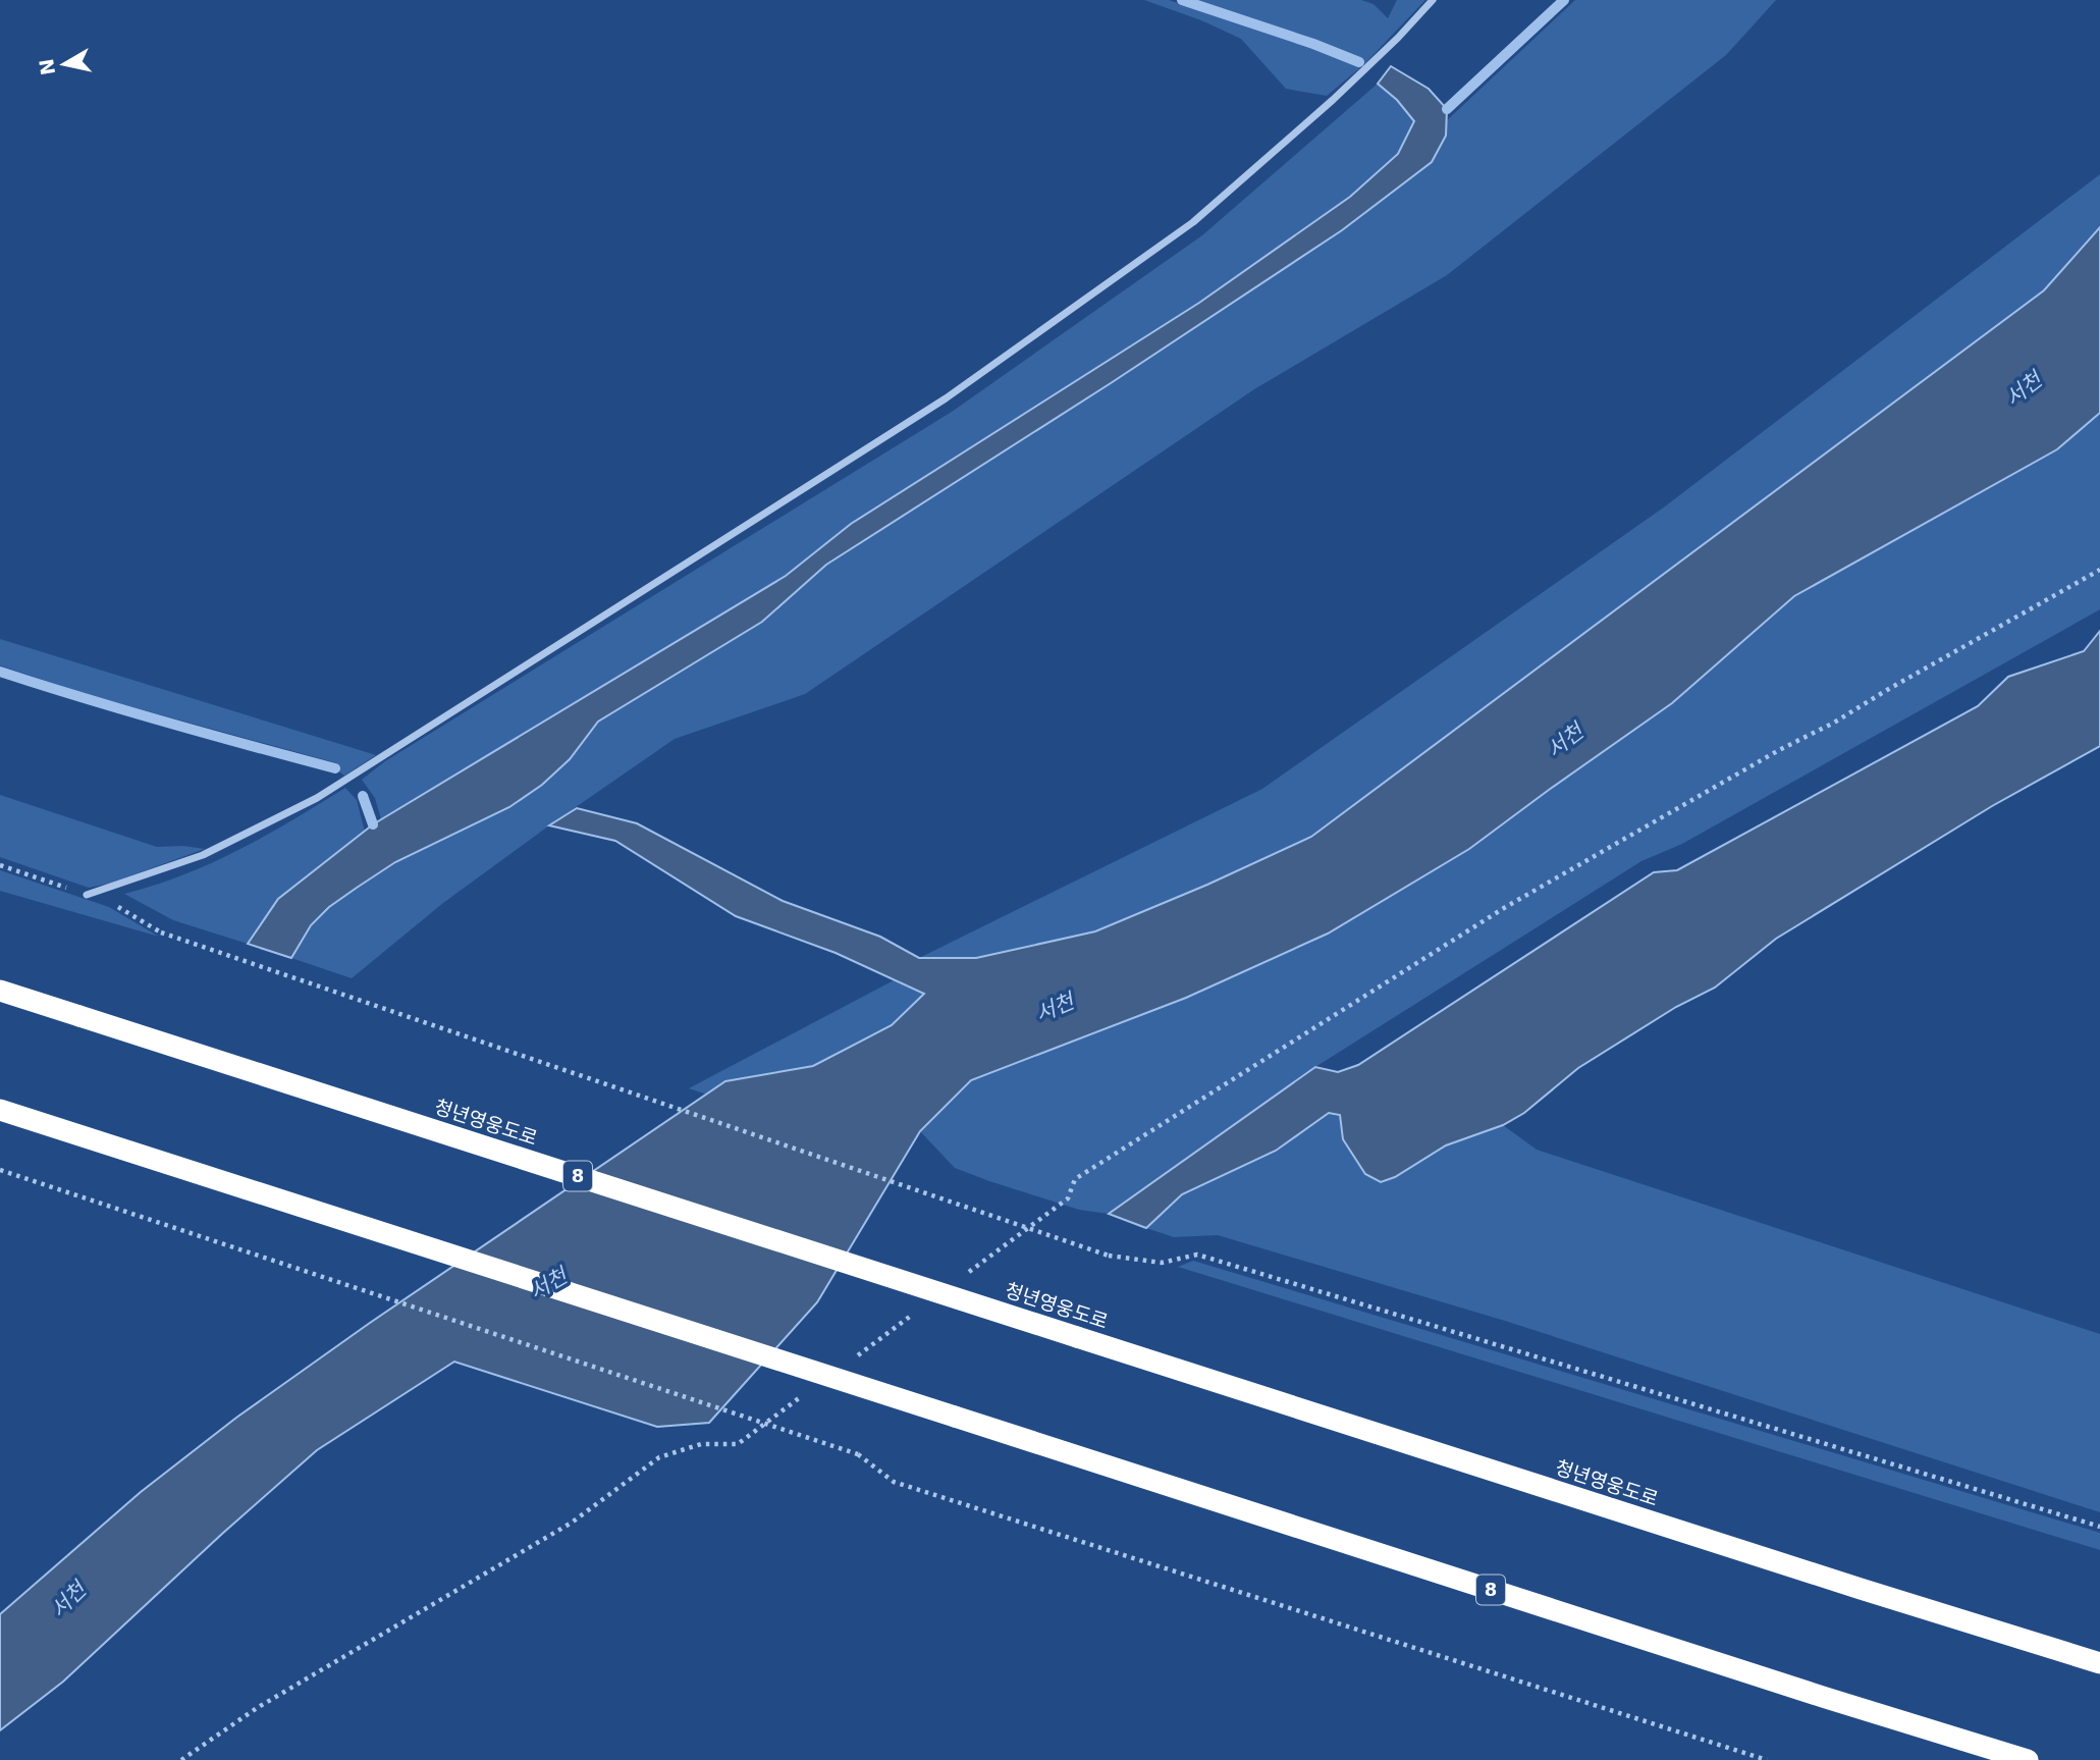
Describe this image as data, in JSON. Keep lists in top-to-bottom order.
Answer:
{
  "streets": {
    "highway": ["청년영웅도로", "8"]
  },
  "water": ["서천"],
  "north": "left"
}
